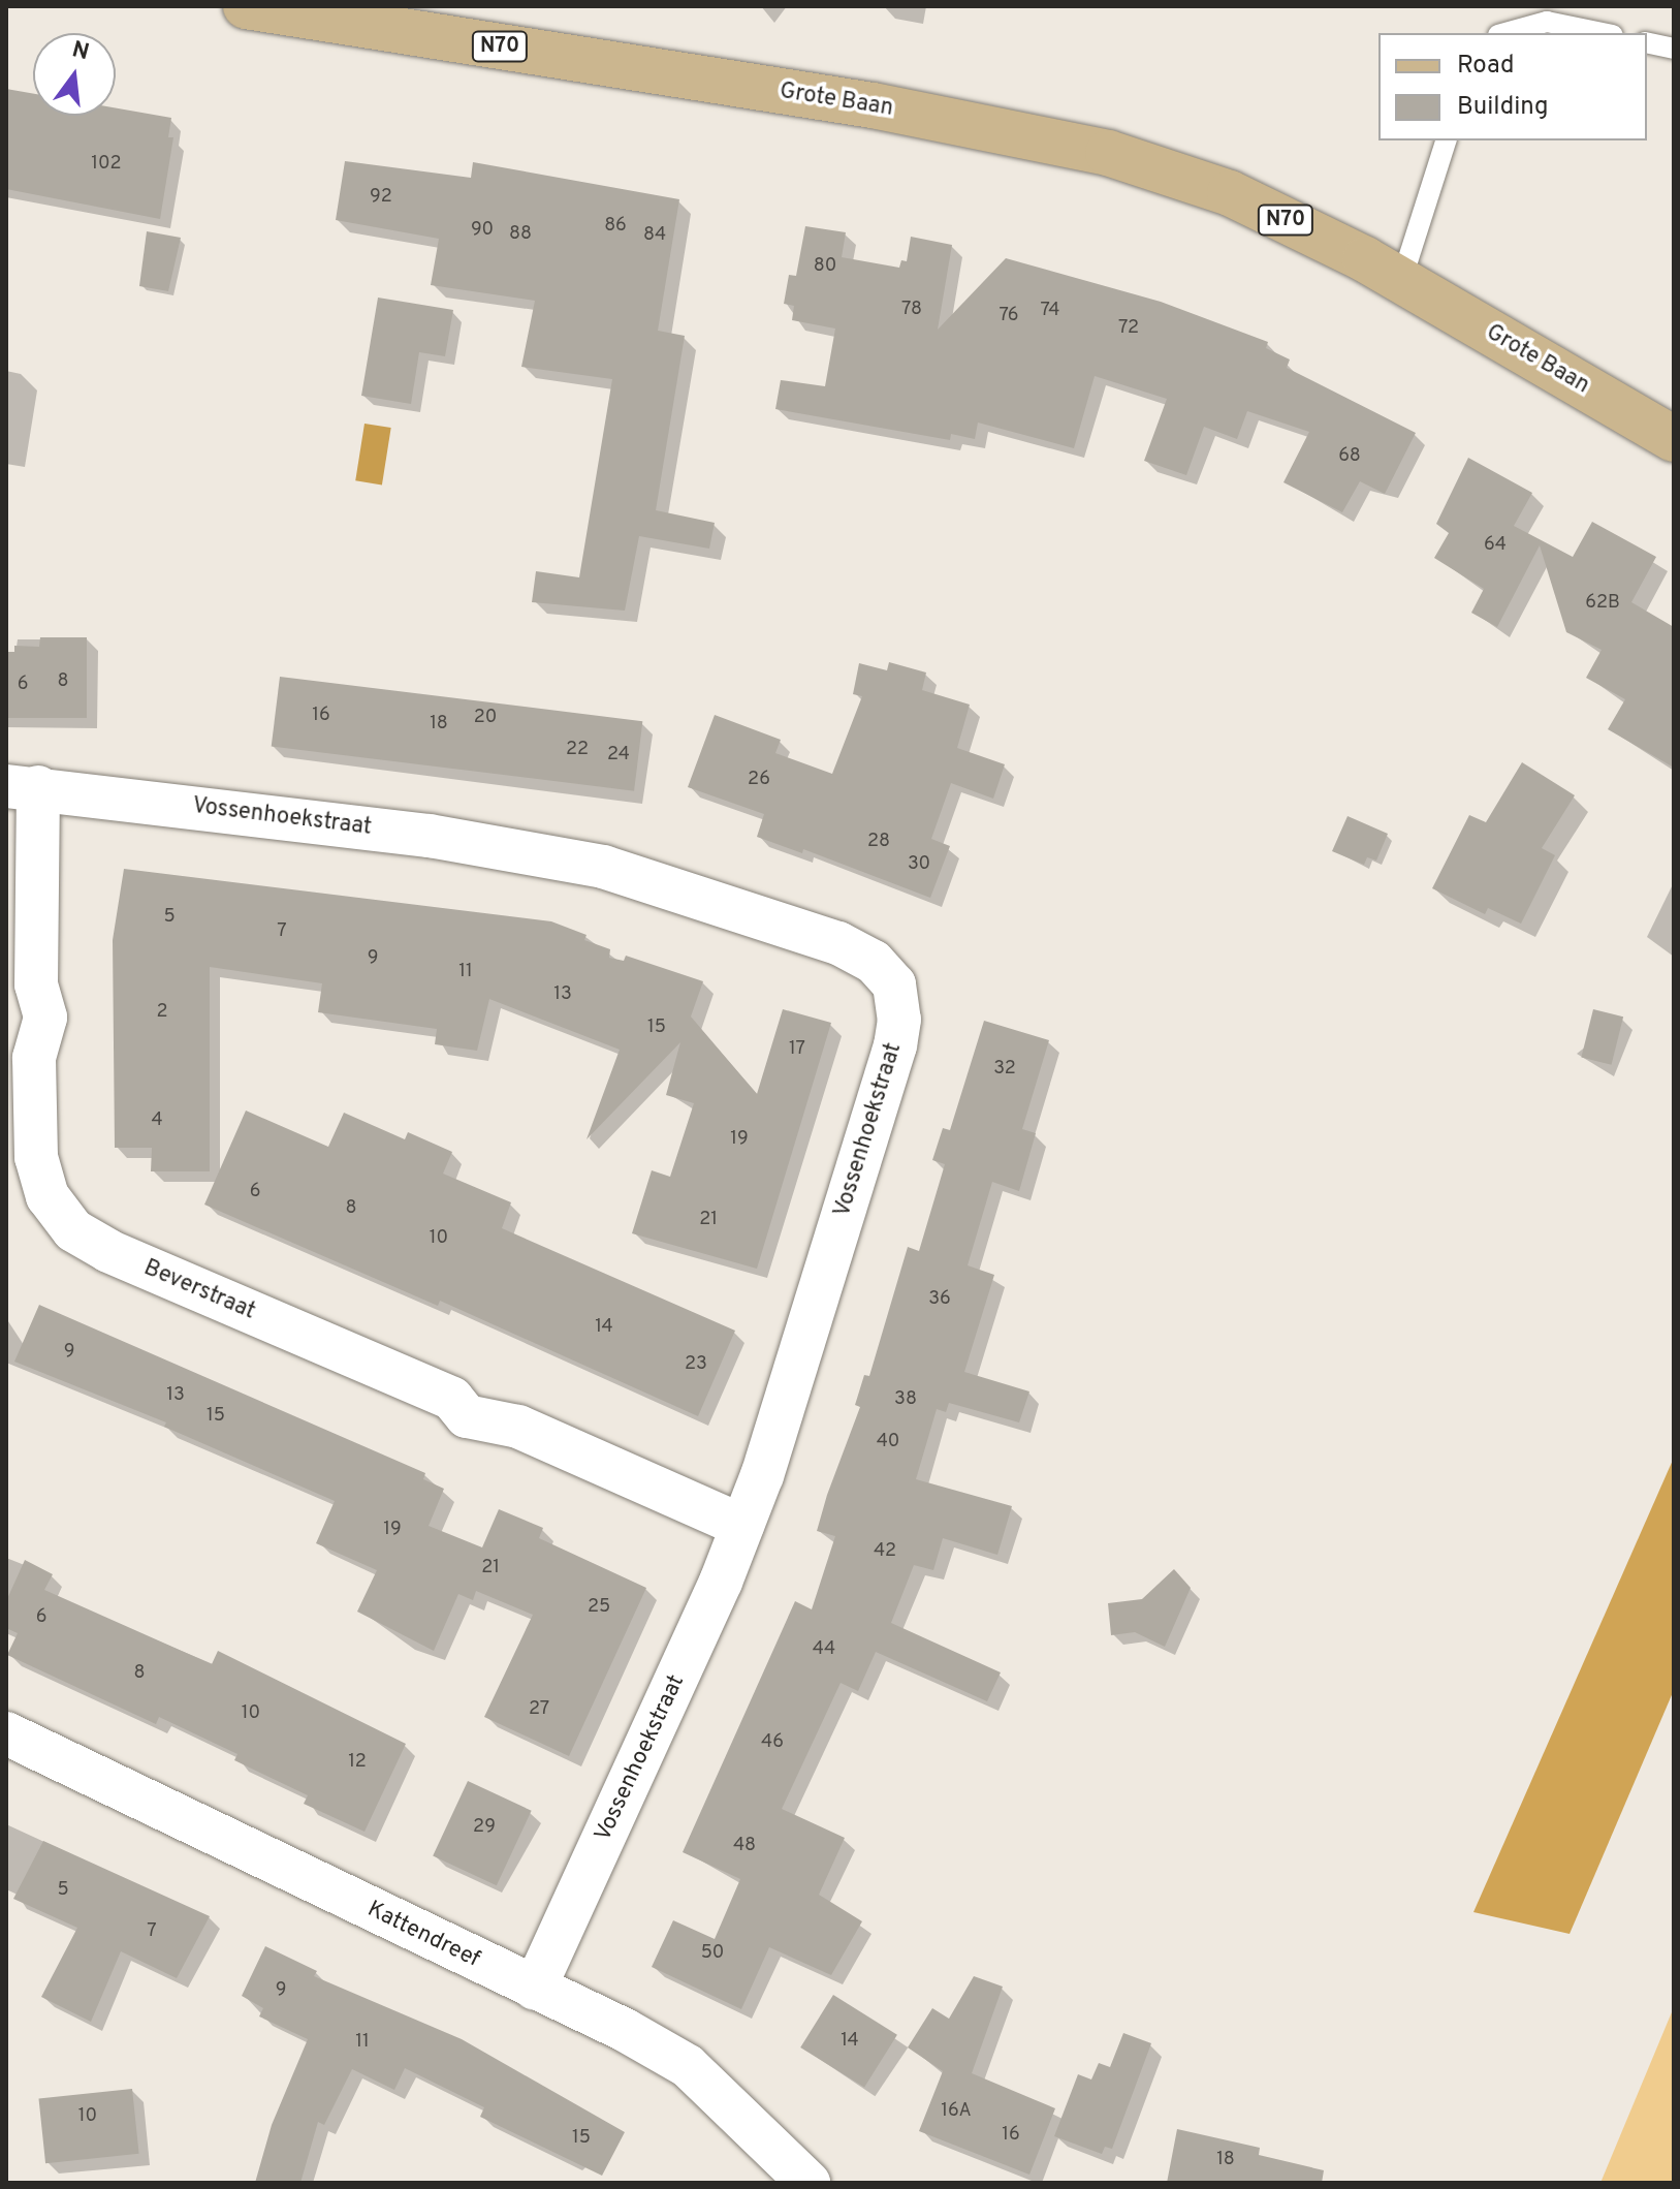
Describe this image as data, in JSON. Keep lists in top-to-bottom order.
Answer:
{
  "streets": {
    "main road": ["N70", "Grote Baan"],
    "street": ["Vossenhoekstraat", "Beverstraat", "Kattendreef"]
  },
  "crossings": [
    ["Vossenhoekstraat", "Beverstraat"],
    ["Vossenhoekstraat", "Kattendreef"]
  ],
  "house_numbers": [
    "102",
    "92",
    "86",
    "90",
    "88",
    "84",
    "80",
    "78",
    "74",
    "76",
    "72",
    "68",
    "64",
    "62B",
    "8",
    "6",
    "16",
    "20",
    "18",
    "22",
    "24",
    "26",
    "28",
    "30",
    "5",
    "7",
    "9",
    "11",
    "13",
    "2",
    "15",
    "17",
    "32",
    "4",
    "19",
    "6",
    "8",
    "21",
    "10",
    "36",
    "14",
    "9",
    "23",
    "13",
    "38",
    "15",
    "40",
    "19",
    "42",
    "21",
    "25",
    "6",
    "44",
    "8",
    "27",
    "10",
    "46",
    "12",
    "29",
    "48",
    "5",
    "7",
    "50",
    "9",
    "14",
    "11",
    "16A",
    "10",
    "16",
    "15",
    "18"
  ],
  "legend": ["Road", "Building"],
  "north": "top"
}
